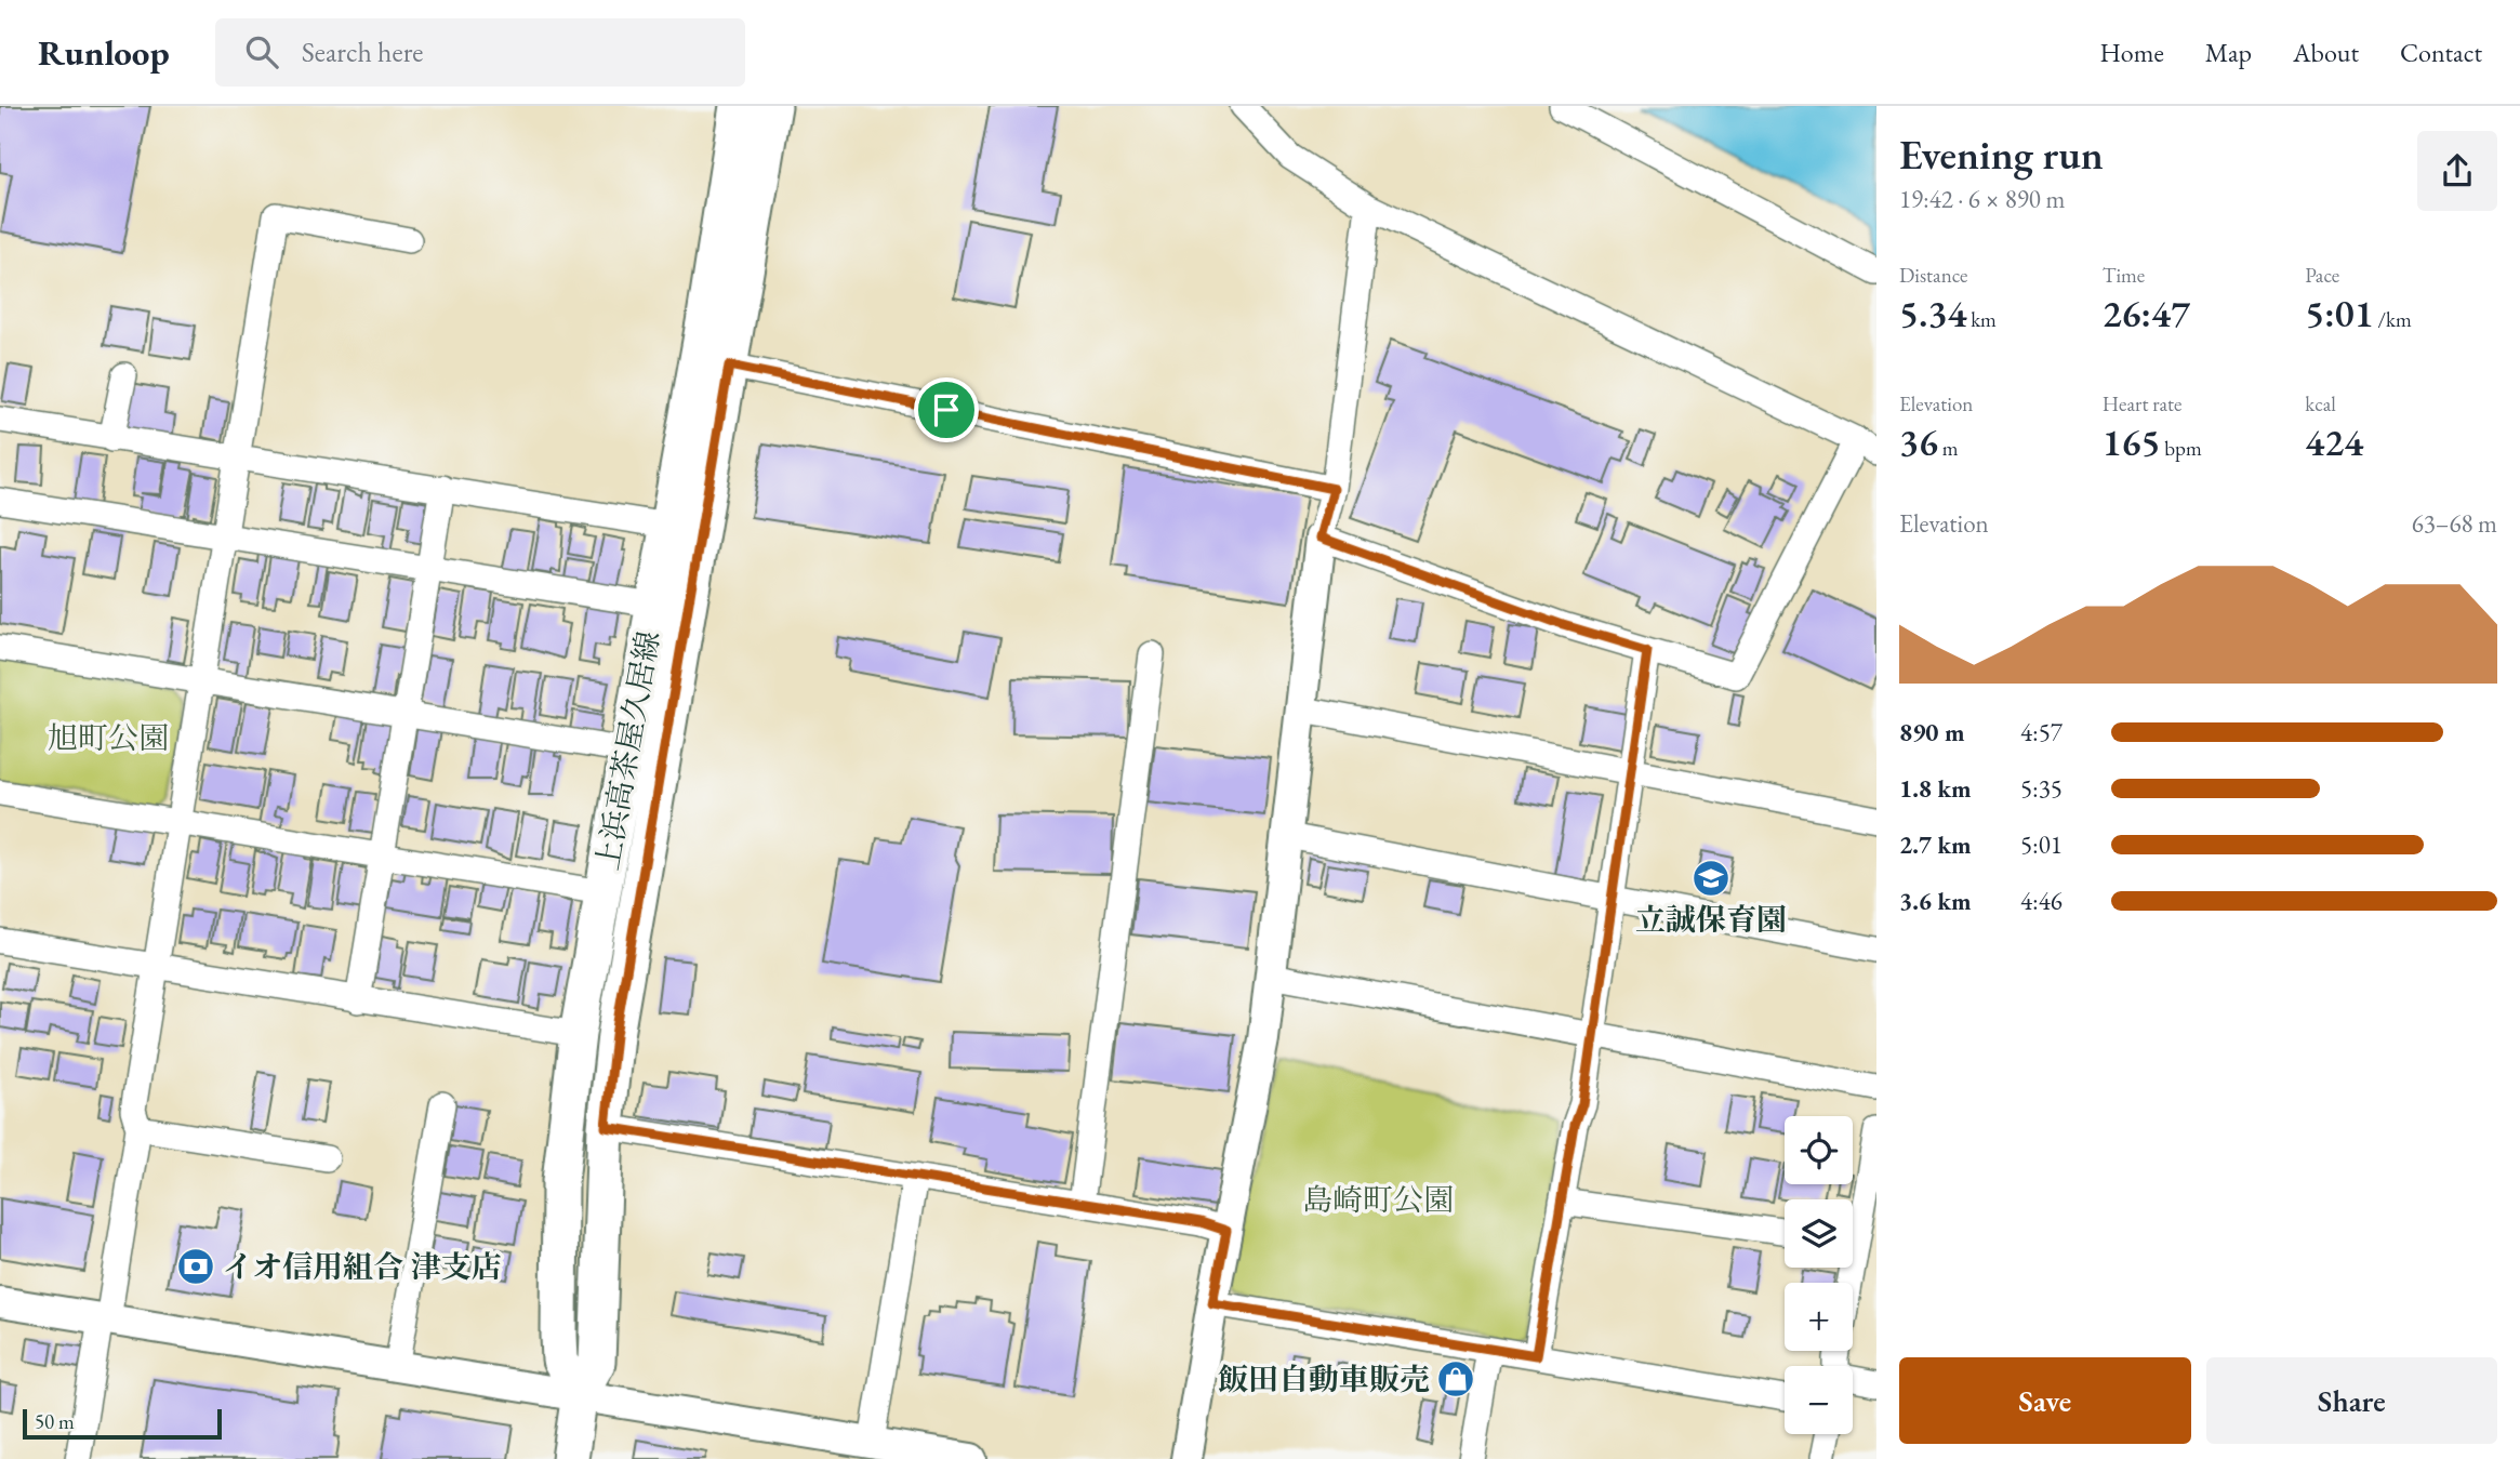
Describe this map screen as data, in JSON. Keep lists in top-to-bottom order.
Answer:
{
  "streets": {
    "main road": ["上浜高茶屋久居線"]
  },
  "parks": ["旭町公園", "島崎町公園"],
  "places": {
    "school or university": ["立誠保育園"],
    "bank": ["イオ信用組合 津支店"],
    "shop": ["飯田自動車販売"]
  },
  "scale_bar": "50 m",
  "page": {
    "header": "Runloop",
    "search": "Search here",
    "nav": [
      "Home",
      "Map",
      "About",
      "Contact"
    ],
    "heading": ["Evening run", "19:42 · 6 × 890 m"],
    "stats": [
      ["Distance", "5.34 km"],
      ["Time", "26:47"],
      ["Pace", "5:01 /km"],
      ["Elevation", "36 m"],
      ["Heart rate", "165 bpm"],
      ["kcal", "424"]
    ],
    "chart": ["Elevation", "63–68 m"],
    "list": [
      {
        "name": "890 m",
        "note": "4:57"
      },
      {
        "name": "1.8 km",
        "note": "5:35"
      },
      {
        "name": "2.7 km",
        "note": "5:01"
      },
      {
        "name": "3.6 km",
        "note": "4:46"
      }
    ],
    "map_buttons": ["+", "−"],
    "buttons": ["Save", "Share"],
    "scale": "50 m"
  }
}
